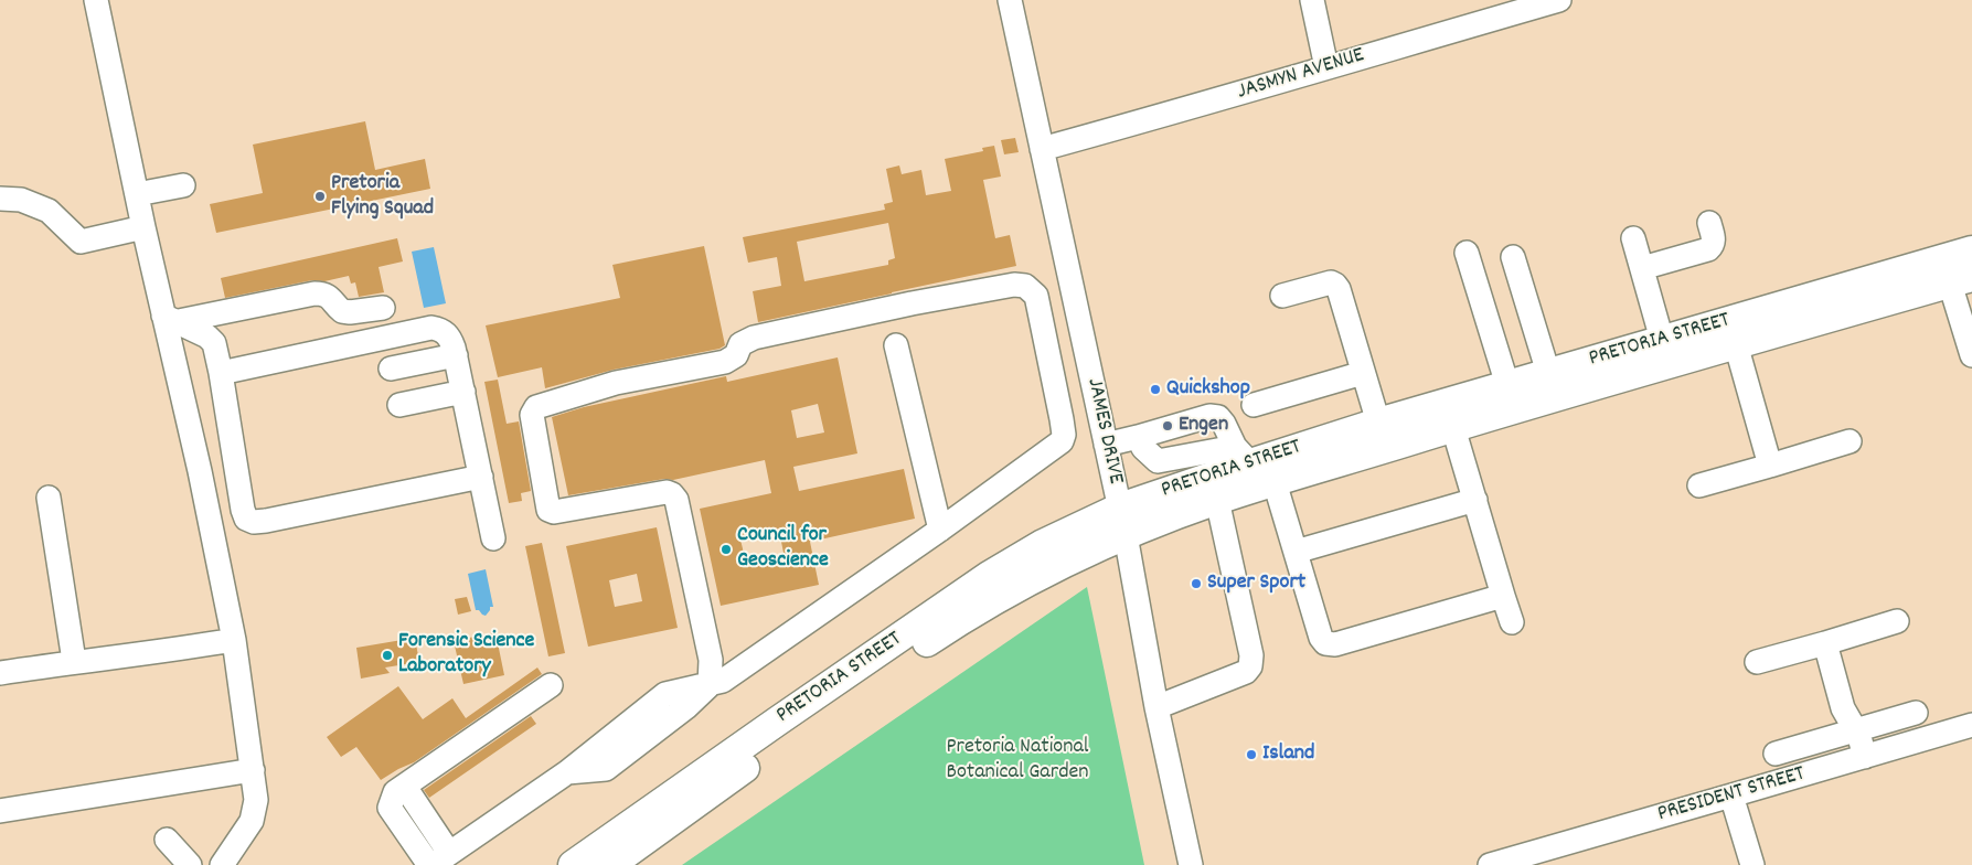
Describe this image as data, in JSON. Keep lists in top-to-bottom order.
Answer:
{
  "streets": {
    "main road": ["PRETORIA STREET"],
    "street": ["JASMYN AVENUE", "JAMES DRIVE", "PRESIDENT STREET"]
  },
  "crossings": [
    ["JASMYN AVENUE", "JAMES DRIVE"],
    ["PRETORIA STREET", "JAMES DRIVE"]
  ],
  "parks": ["Pretoria National Botanical Garden"],
  "places": [
    "Pretoria Flying Squad",
    "Quickshop",
    "Engen",
    "Council for Geoscience",
    "Super Sport",
    "Forensic Science Laboratory",
    "Island"
  ]
}
